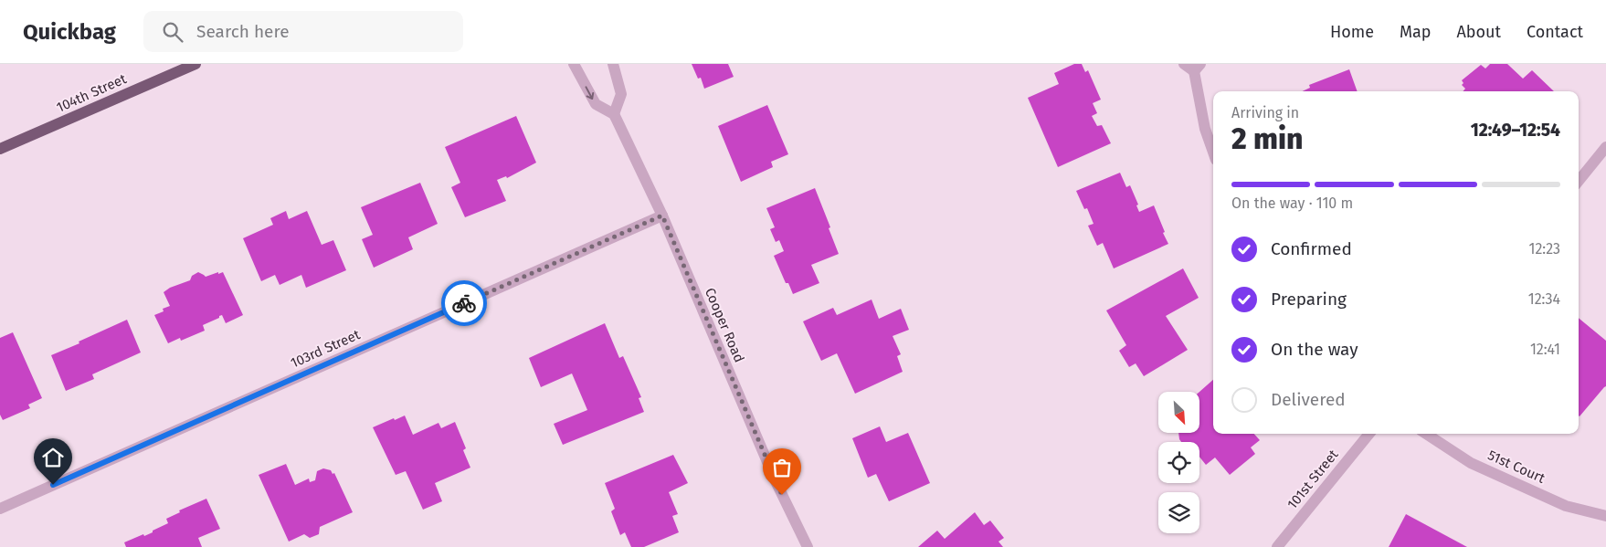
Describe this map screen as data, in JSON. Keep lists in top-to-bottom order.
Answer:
{
  "streets": {
    "main road": ["104th Street"],
    "street": [
      "Cooper Road",
      "103rd Street",
      "51st Court",
      "101st Street"
    ]
  },
  "crossings": [
    ["Cooper Road", "103rd Street"]
  ],
  "north": "bottom right",
  "page": {
    "header": "Quickbag",
    "search": "Search here",
    "nav": [
      "Home",
      "Map",
      "About",
      "Contact"
    ],
    "heading": ["2 min", "Arriving in", "12:49–12:54"],
    "bar": "On the way · 110 m",
    "list": [
      ["Confirmed", "12:23"],
      ["Preparing", "12:34"],
      ["On the way", "12:41"],
      "Delivered"
    ]
  }
}
